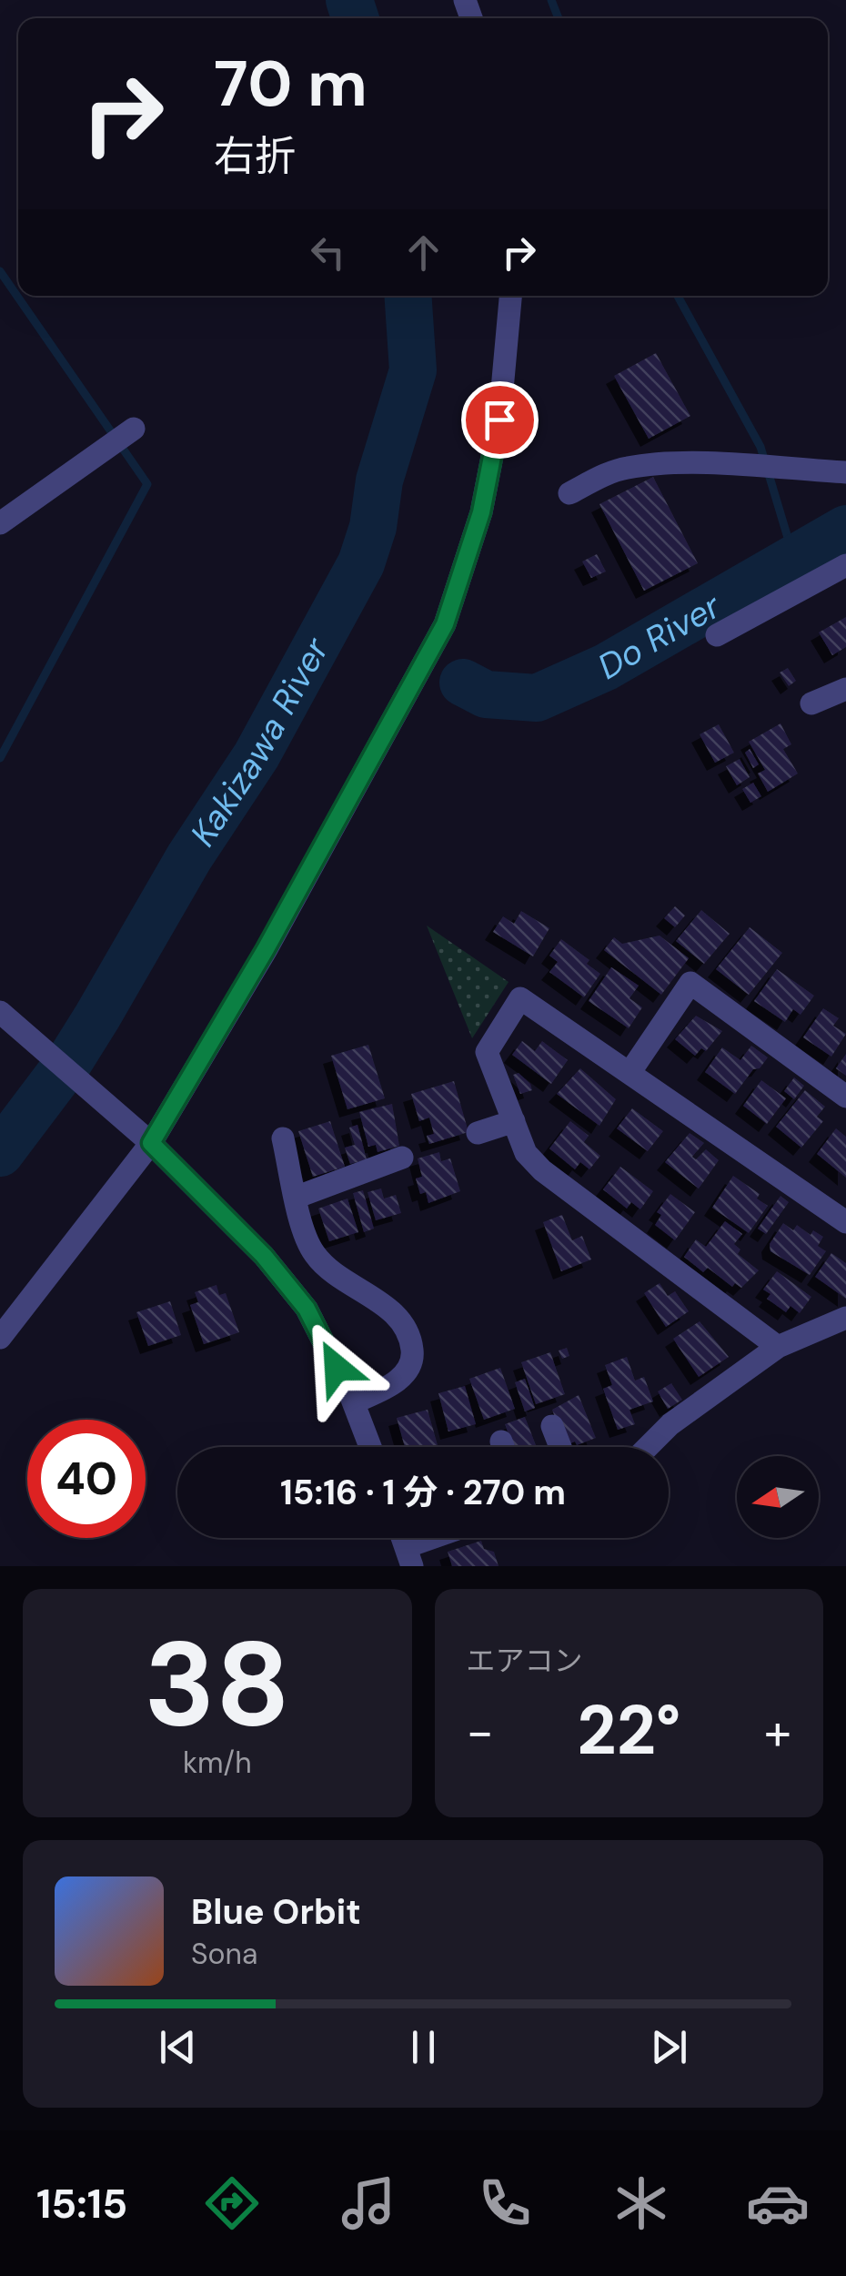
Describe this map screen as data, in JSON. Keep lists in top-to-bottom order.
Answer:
{
  "water": ["Do River", "Kakizawa River"],
  "north": "left",
  "page": {
    "turn": ["70 m", "右折"],
    "limit": "40",
    "trip": "15:16 · 1 分 · 270 m",
    "tile": [
      ["38", "km/h"],
      "エアコン"
    ],
    "heat": ["−", "22°", "+"],
    "song": ["Blue Orbit", "Sona"],
    "tabs": "15:15"
  }
}
